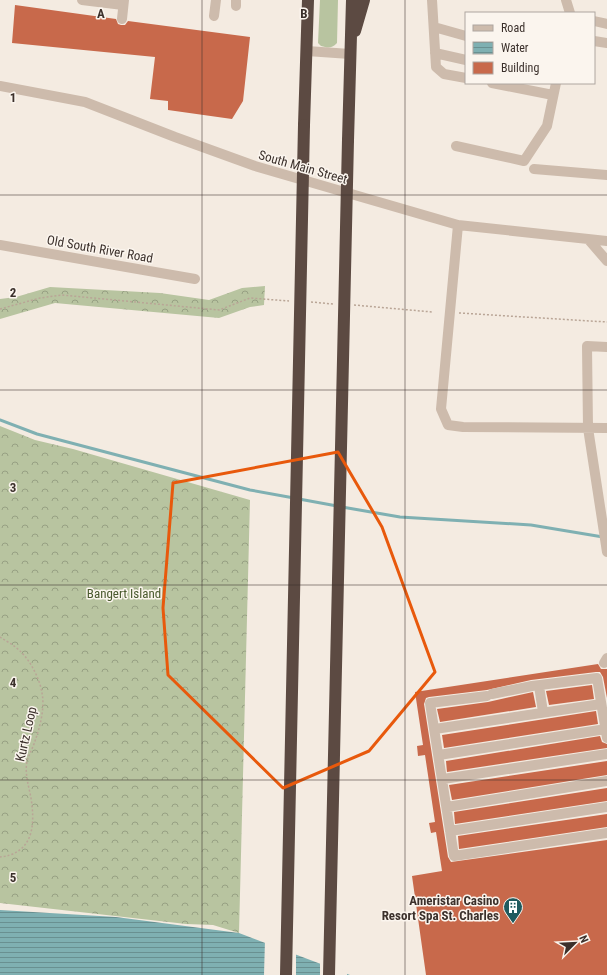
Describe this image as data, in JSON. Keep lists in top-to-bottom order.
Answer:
{
  "streets": {
    "street": ["South Main Street", "Old South River Road"],
    "path": ["Kurtz Loop"]
  },
  "parks": ["Bangert Island"],
  "places": {
    "building": ["Ameristar Casino Resort Spa St. Charles"]
  },
  "legend": ["Road", "Water", "Building"],
  "north": "top right",
  "grid": {
    "columns": ["A", "B"],
    "rows": [
      "1",
      "2",
      "3",
      "4",
      "5"
    ]
  }
}
